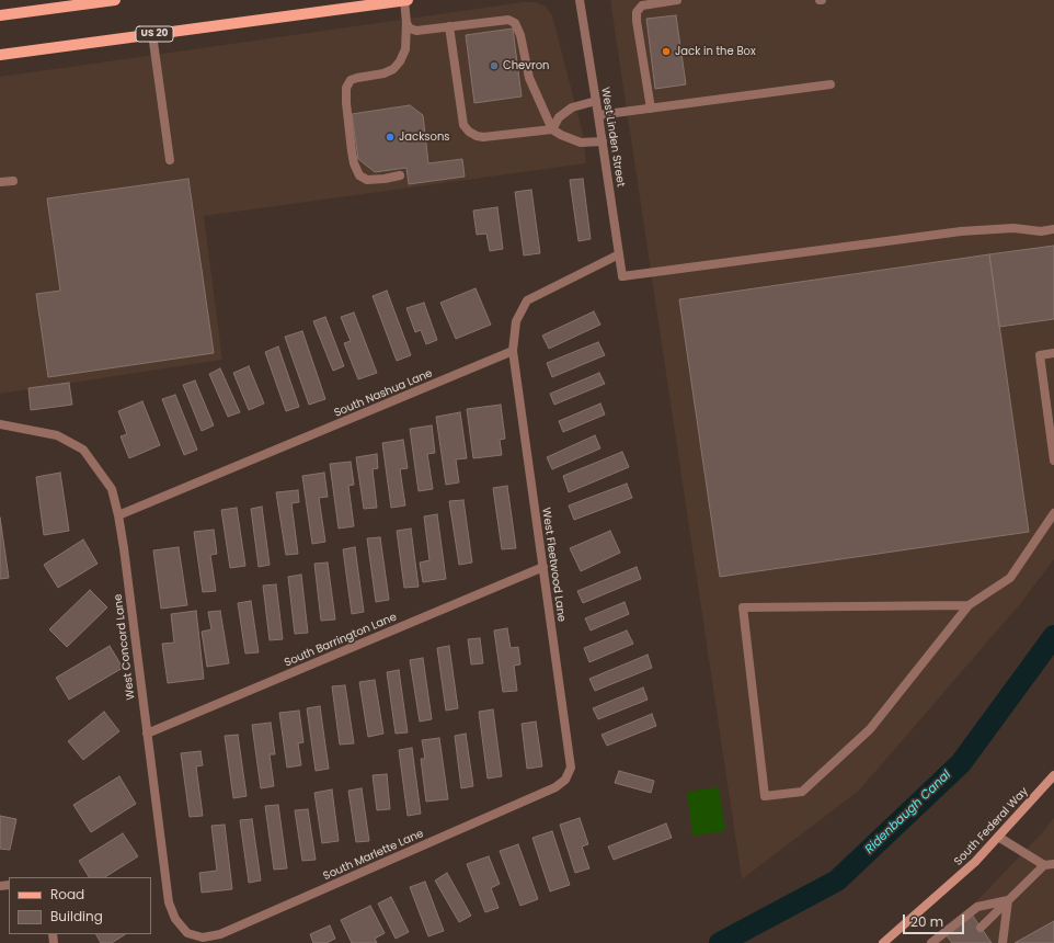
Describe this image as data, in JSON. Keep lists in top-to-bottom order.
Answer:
{
  "streets": {
    "main road": ["US 20", "South Federal Way"],
    "street": [
      "West Linden Street",
      "South Nashua Lane",
      "West Fleetwood Lane",
      "South Barrington Lane",
      "West Concord Lane",
      "South Marlette Lane"
    ]
  },
  "crossings": [
    ["South Nashua Lane", "West Fleetwood Lane"],
    ["South Nashua Lane", "West Concord Lane"],
    ["West Fleetwood Lane", "South Barrington Lane"],
    ["West Fleetwood Lane", "South Marlette Lane"],
    ["South Barrington Lane", "West Concord Lane"],
    ["West Concord Lane", "South Marlette Lane"]
  ],
  "water": ["Ridenbaugh Canal"],
  "places": ["Jack in the Box", "Chevron", "Jacksons"],
  "legend": ["Road", "Building"],
  "scale_bar": "20 m"
}
